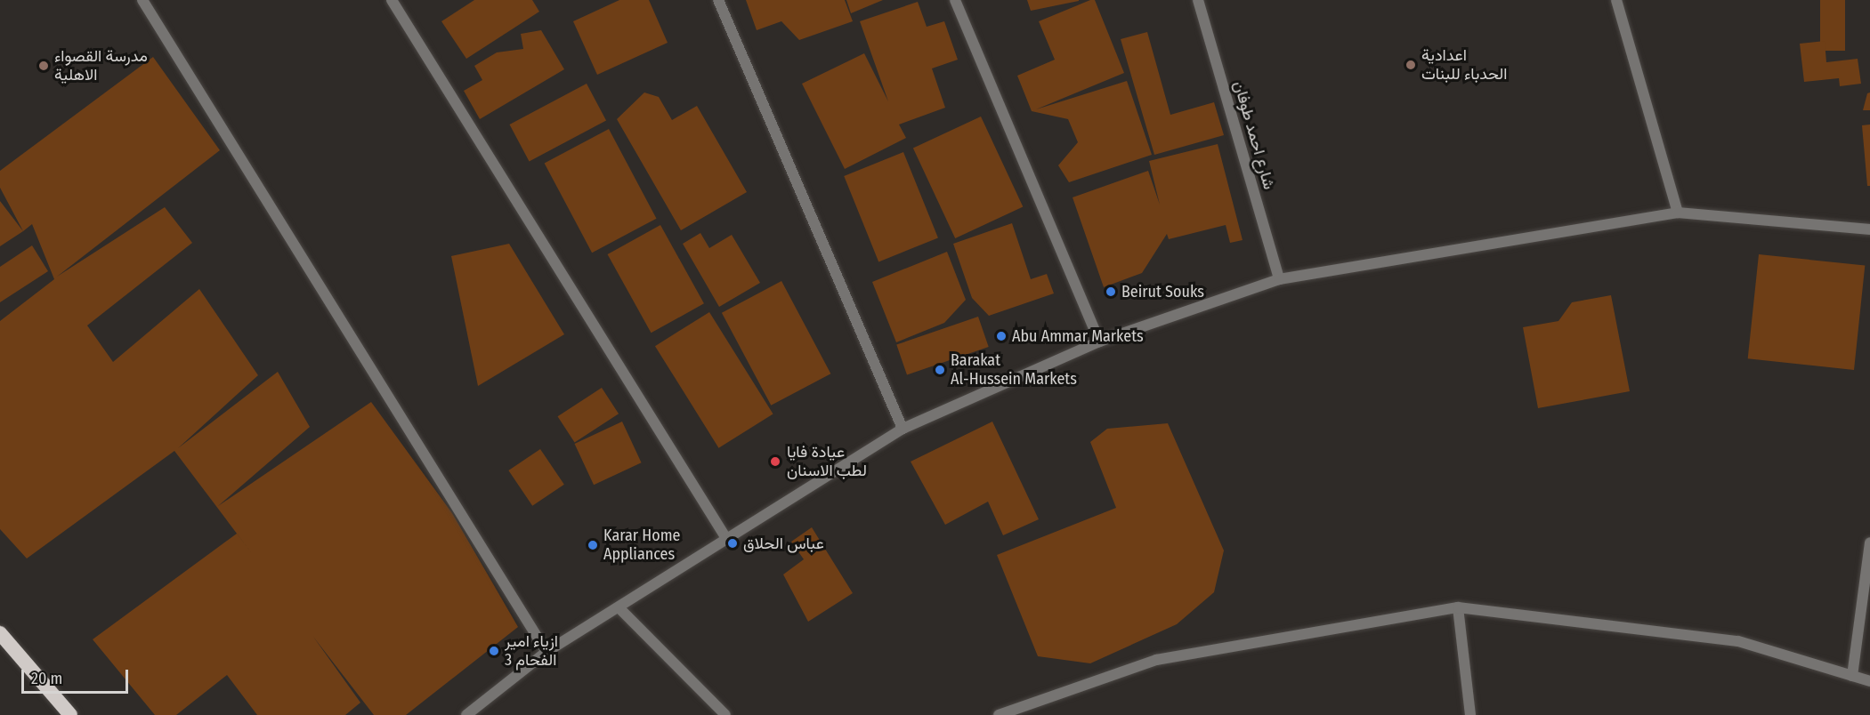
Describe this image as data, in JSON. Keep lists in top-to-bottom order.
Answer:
{
  "streets": {
    "street": ["شارع احمد طوفان"]
  },
  "places": [
    "اعدادية الحدباء للبنات",
    "مدرسة القصواء الاهلية",
    "Beirut Souks",
    "Abu Ammar Markets",
    "Barakat Al-Hussein Markets",
    "عيادة فايا لطب الاسنان",
    "عباس الحلاق",
    "Karar Home Appliances",
    "ازياء امير الفحام 3"
  ],
  "scale_bar": "20 m"
}
